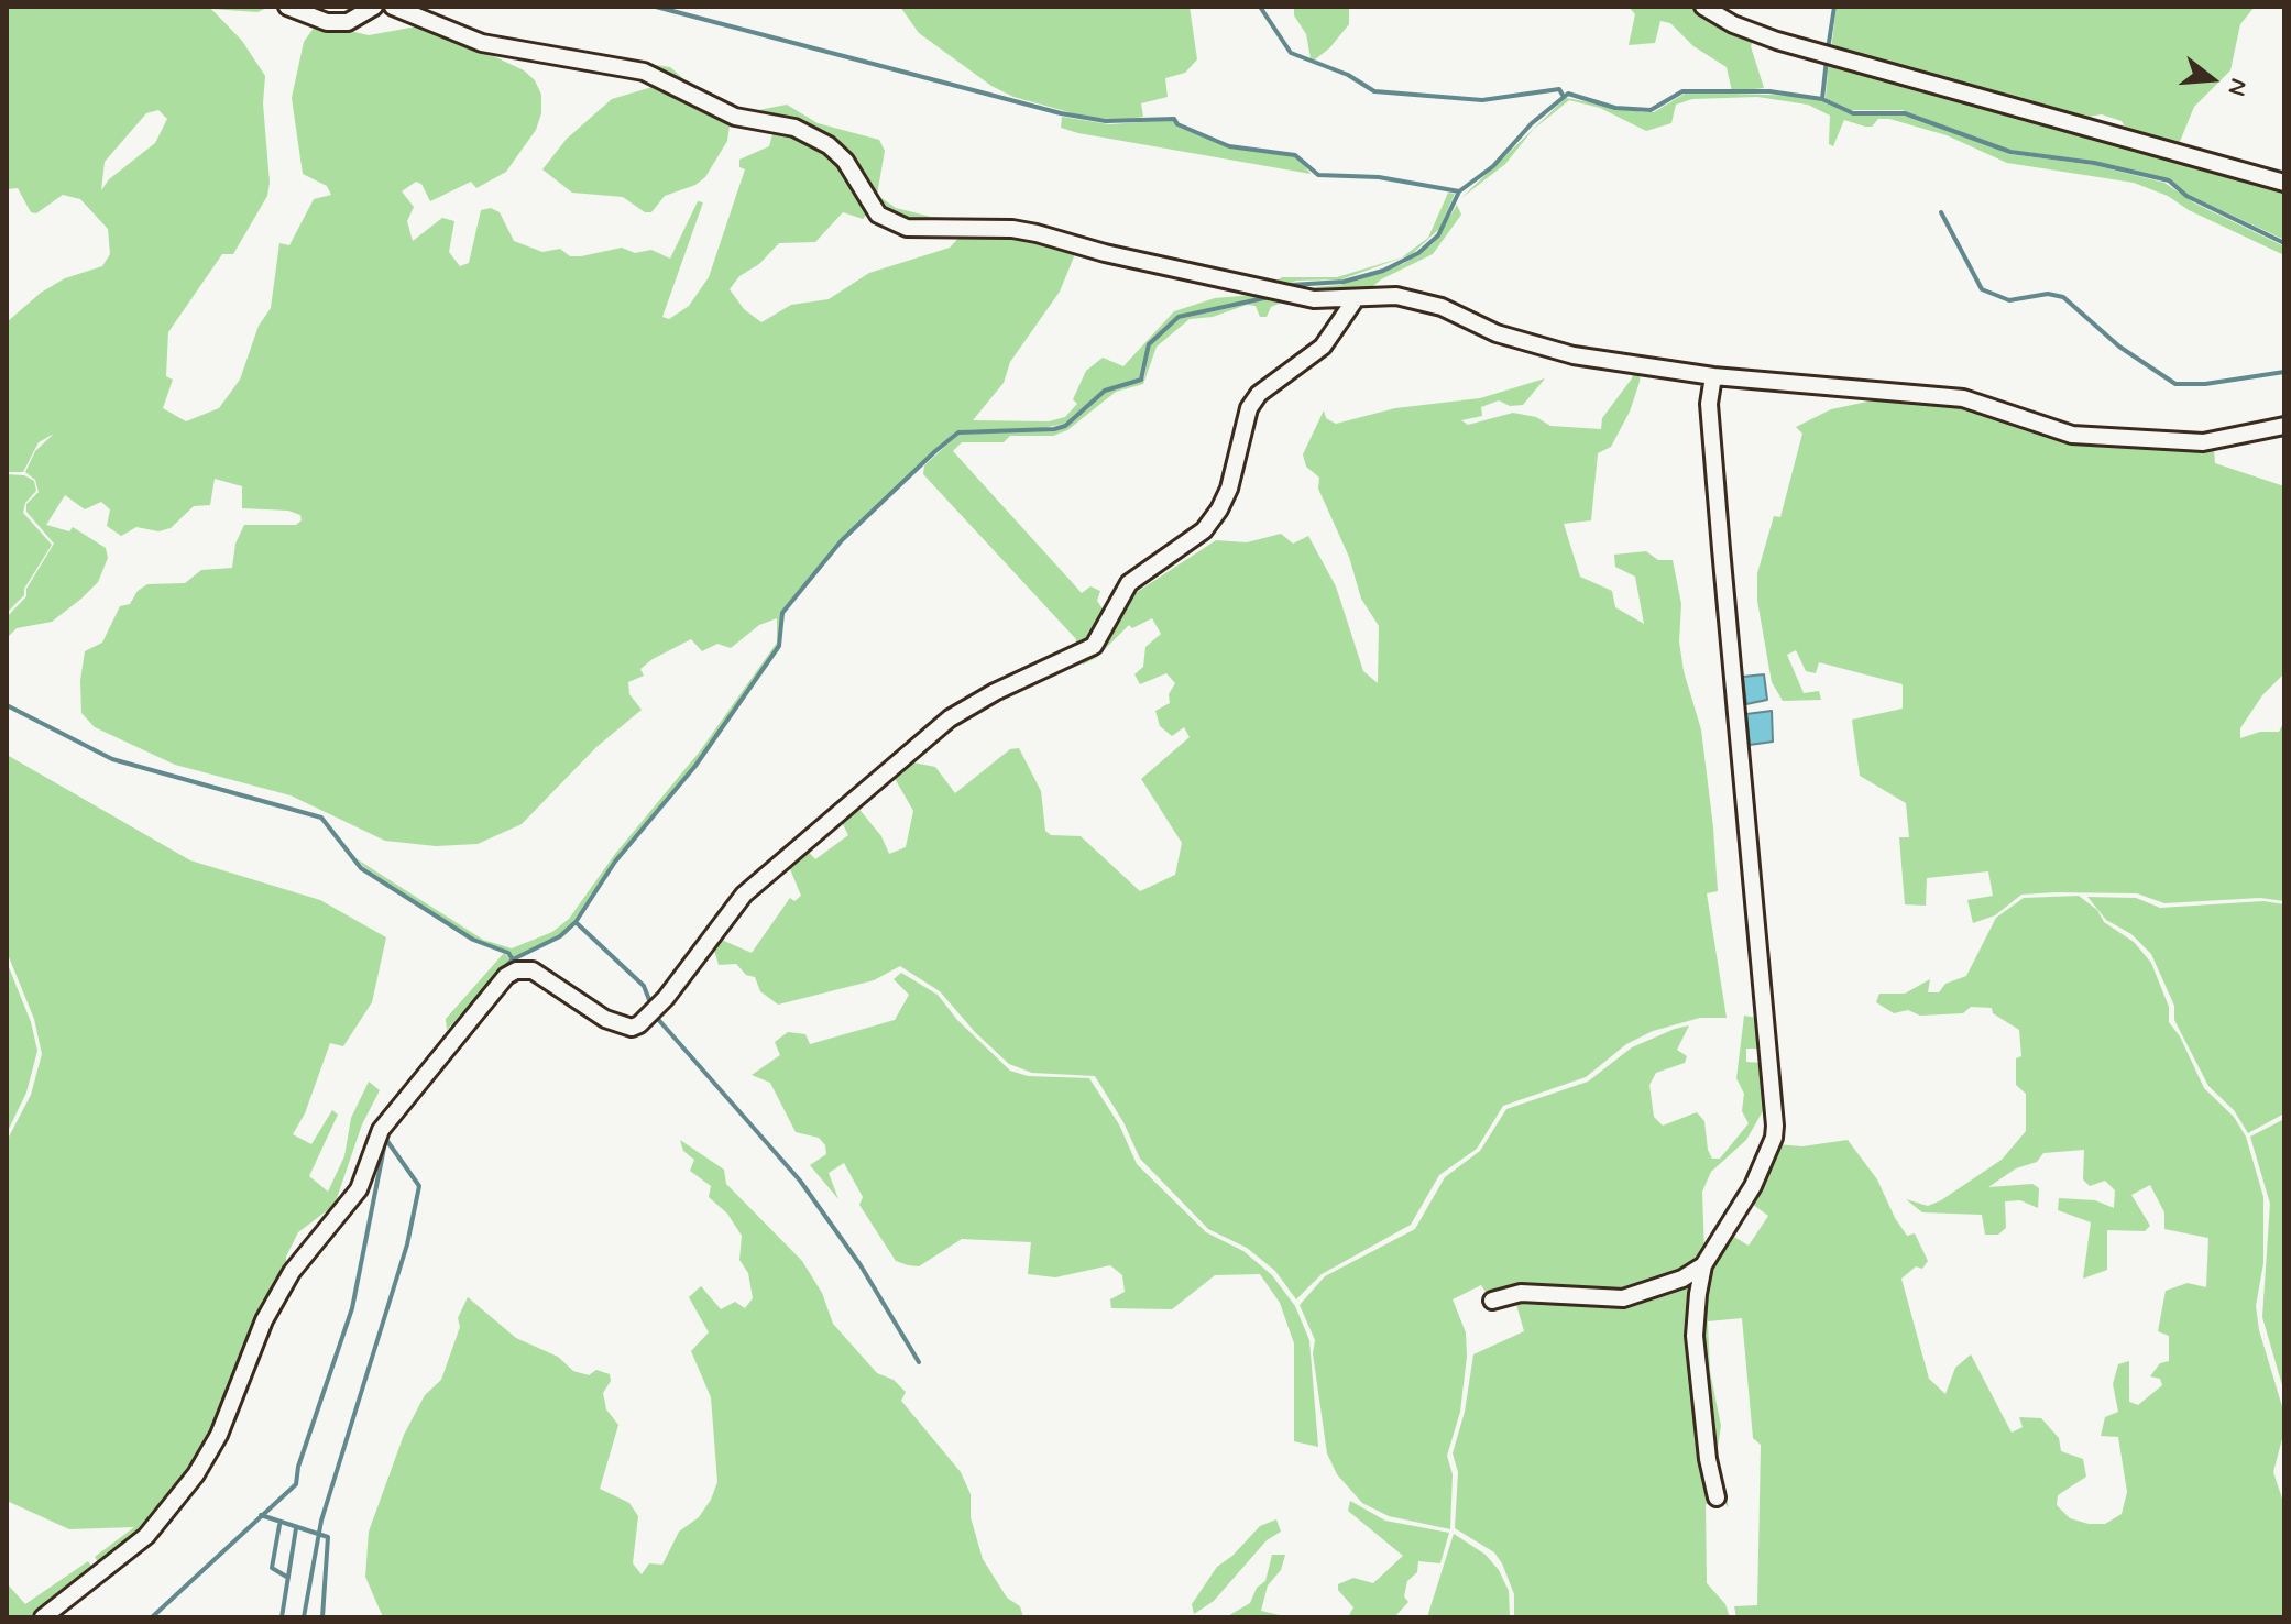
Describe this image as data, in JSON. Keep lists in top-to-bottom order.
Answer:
{
  "north": "right"
}
